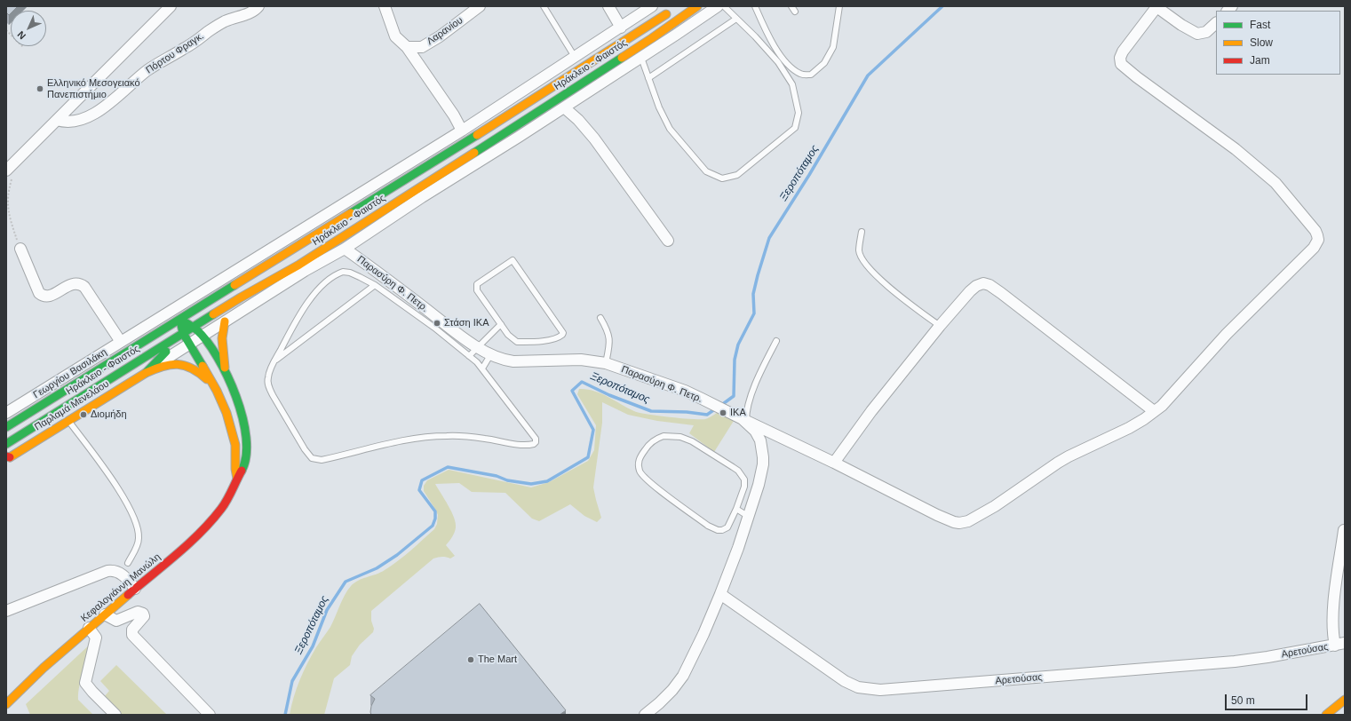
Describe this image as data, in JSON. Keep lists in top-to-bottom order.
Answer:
{
  "streets": {
    "main road": ["Ηράκλειο - Φαιστός", "Παρλαμά Μενελάου", "Κεφαλογιάννη Μανώλη"],
    "street": [
      "Λαρανίου",
      "Πόρτου Φραγκ.",
      "Παρασύρη Φ. Πετρ.",
      "Γεωργίου Βασιλάκη",
      "Αρετούσας"
    ]
  },
  "crossings": [
    ["Ηράκλειο - Φαιστός", "Κεφαλογιάννη Μανώλη"],
    ["Παρασύρη Φ. Πετρ.", "Αρετούσας"]
  ],
  "water": ["Ξεροπόταμος"],
  "places": [
    "Ελληνικό Μεσογειακό Πανεπιστήμιο",
    "Στάση ΙΚΑ",
    "IKA",
    "Διομήδη",
    "The Mart"
  ],
  "legend": ["Fast", "Slow", "Jam"],
  "scale_bar": "50 m",
  "north": "bottom left"
}
